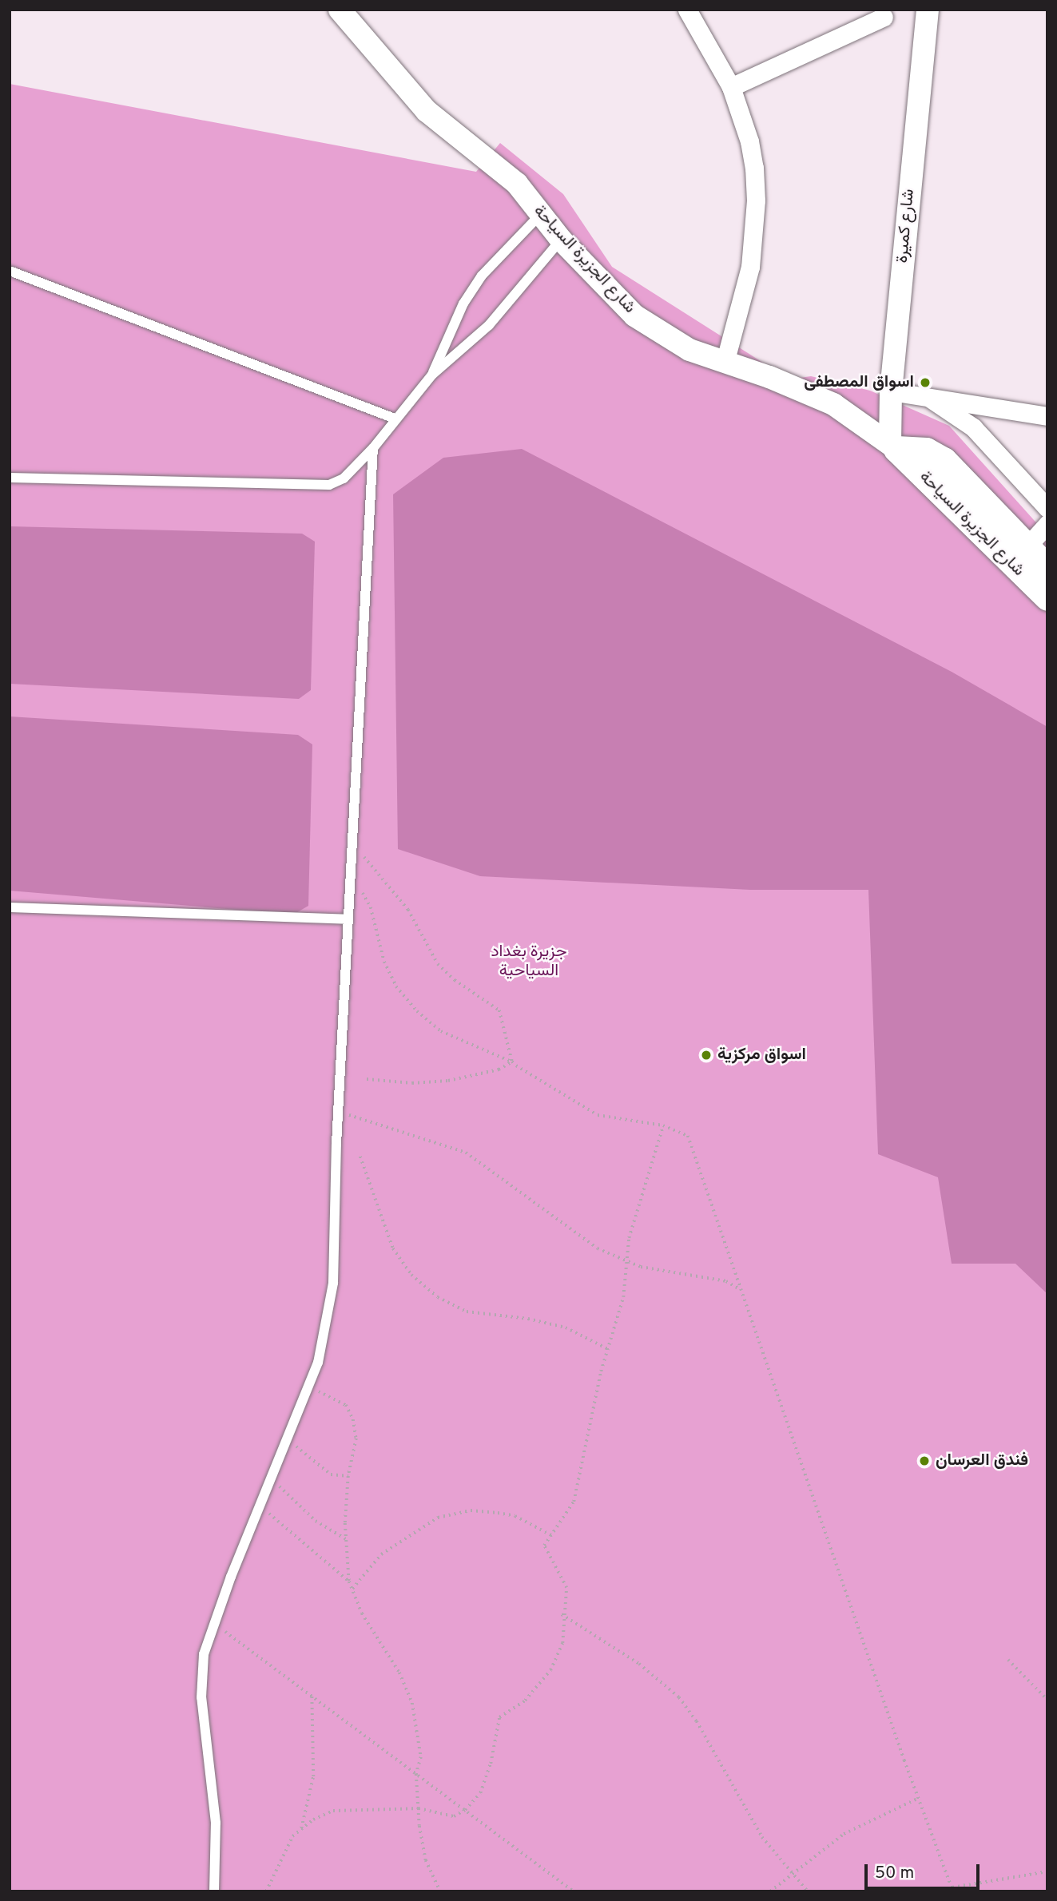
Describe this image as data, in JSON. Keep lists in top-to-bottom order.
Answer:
{
  "streets": {
    "main road": ["شارع الجزيرة السياحة"],
    "street": ["شارع كميرة"]
  },
  "crossings": [
    ["شارع كميرة", "شارع الجزيرة السياحة"]
  ],
  "parks": ["جزيرة بغداد السياحية"],
  "places": ["اسواق المصطفى", "اسواق مركزية", "فندق العرسان"],
  "scale_bar": "50 m"
}
